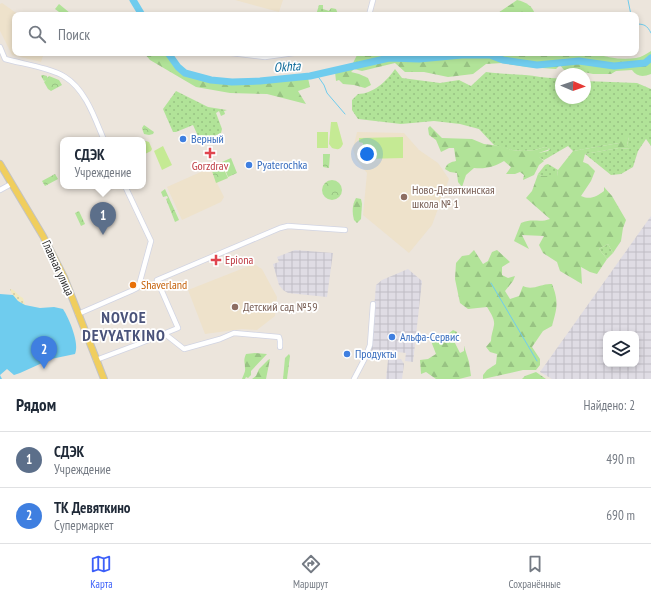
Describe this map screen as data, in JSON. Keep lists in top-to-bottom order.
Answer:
{
  "streets": {
    "main road": ["Главная улица"]
  },
  "districts": ["NOVOE DEVYATKINO"],
  "water": ["Okhta"],
  "places": {
    "other": [
      "Верный",
      "Pyaterochka",
      "Ново-Девяткинская школа № 1",
      "Shaverland",
      "Детский сад №59",
      "Альфа-Сервис",
      "Продукты"
    ],
    "health": ["Gorzdrav", "Epiona"]
  },
  "north": "right",
  "page": {
    "search": "Поиск",
    "popup": ["СДЭК", "Учреждение"],
    "pins": ["1", "2"],
    "heading": ["Рядом", "Найдено: 2"],
    "list": [
      {
        "mark": "1",
        "name": "СДЭК",
        "note": "Учреждение",
        "value": "490 m"
      },
      {
        "mark": "2",
        "name": "ТК Девяткино",
        "note": "Супермаркет",
        "value": "690 m"
      }
    ],
    "nav": ["Карта", "Маршрут", "Сохранённые"]
  }
}
